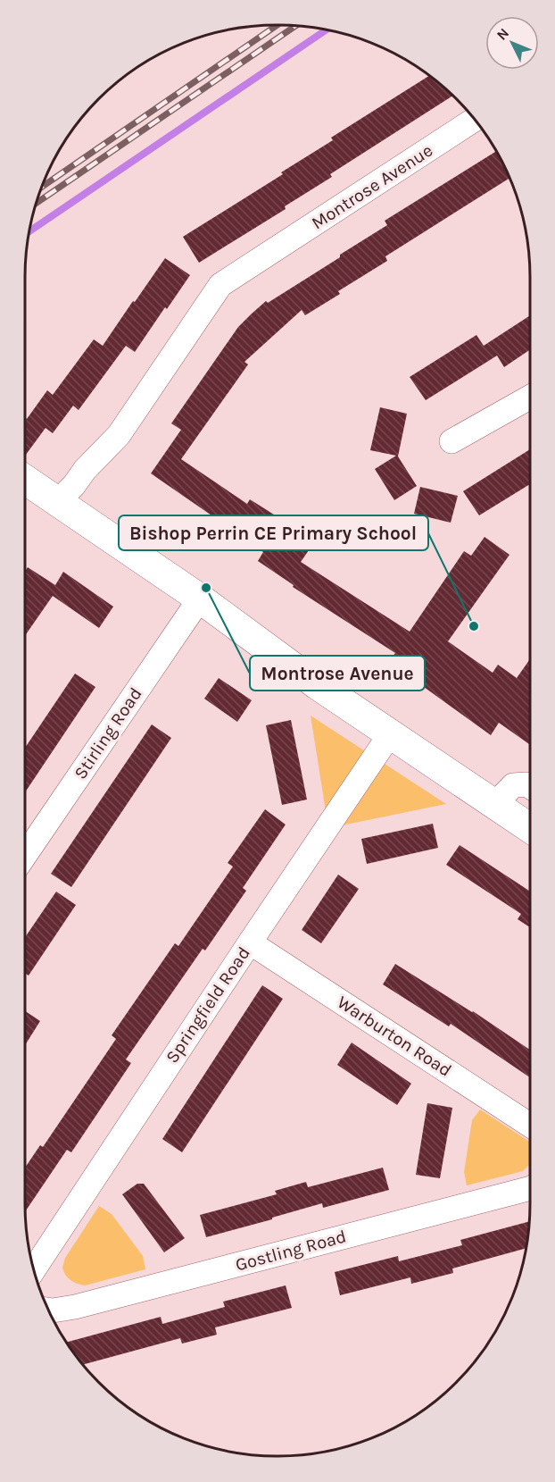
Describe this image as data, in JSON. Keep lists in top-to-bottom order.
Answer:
{
  "streets": {
    "street": [
      "Montrose Avenue",
      "Stirling Road",
      "Springfield Road",
      "Warburton Road",
      "Gostling Road"
    ]
  },
  "crossings": [
    ["Springfield Road", "Warburton Road"]
  ],
  "places": ["Montrose Avenue", "Bishop Perrin CE Primary School"],
  "north": "top left"
}
